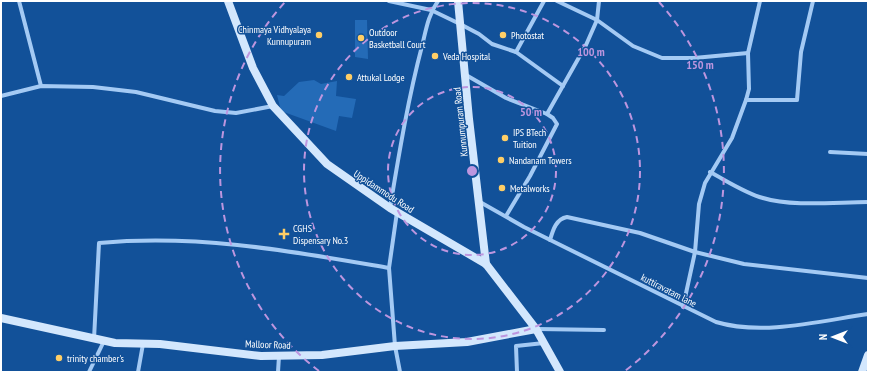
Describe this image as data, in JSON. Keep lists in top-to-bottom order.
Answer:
{
  "streets": {
    "street": [
      "Kunnumpuram Road",
      "Uppidammodu Road",
      "kuttiravatam lane",
      "Malloor Road"
    ]
  },
  "crossings": [
    ["Kunnumpuram Road", "Uppidammodu Road"],
    ["Kunnumpuram Road", "kuttiravatam lane"],
    ["Uppidammodu Road", "Malloor Road"]
  ],
  "places": {
    "other": [
      "Chinmaya Vidhyalaya Kunnupuram",
      "Photostat",
      "Outdoor Basketball Court",
      "Veda Hospital",
      "Attukal Lodge",
      "IPS BTech Tuition",
      "Nandanam Towers",
      "Metalworks",
      "trinity chamber's"
    ],
    "health": ["CGHS Dispensary No.3"]
  },
  "north": "left",
  "rings": ["100 m", "150 m", "50 m"]
}
